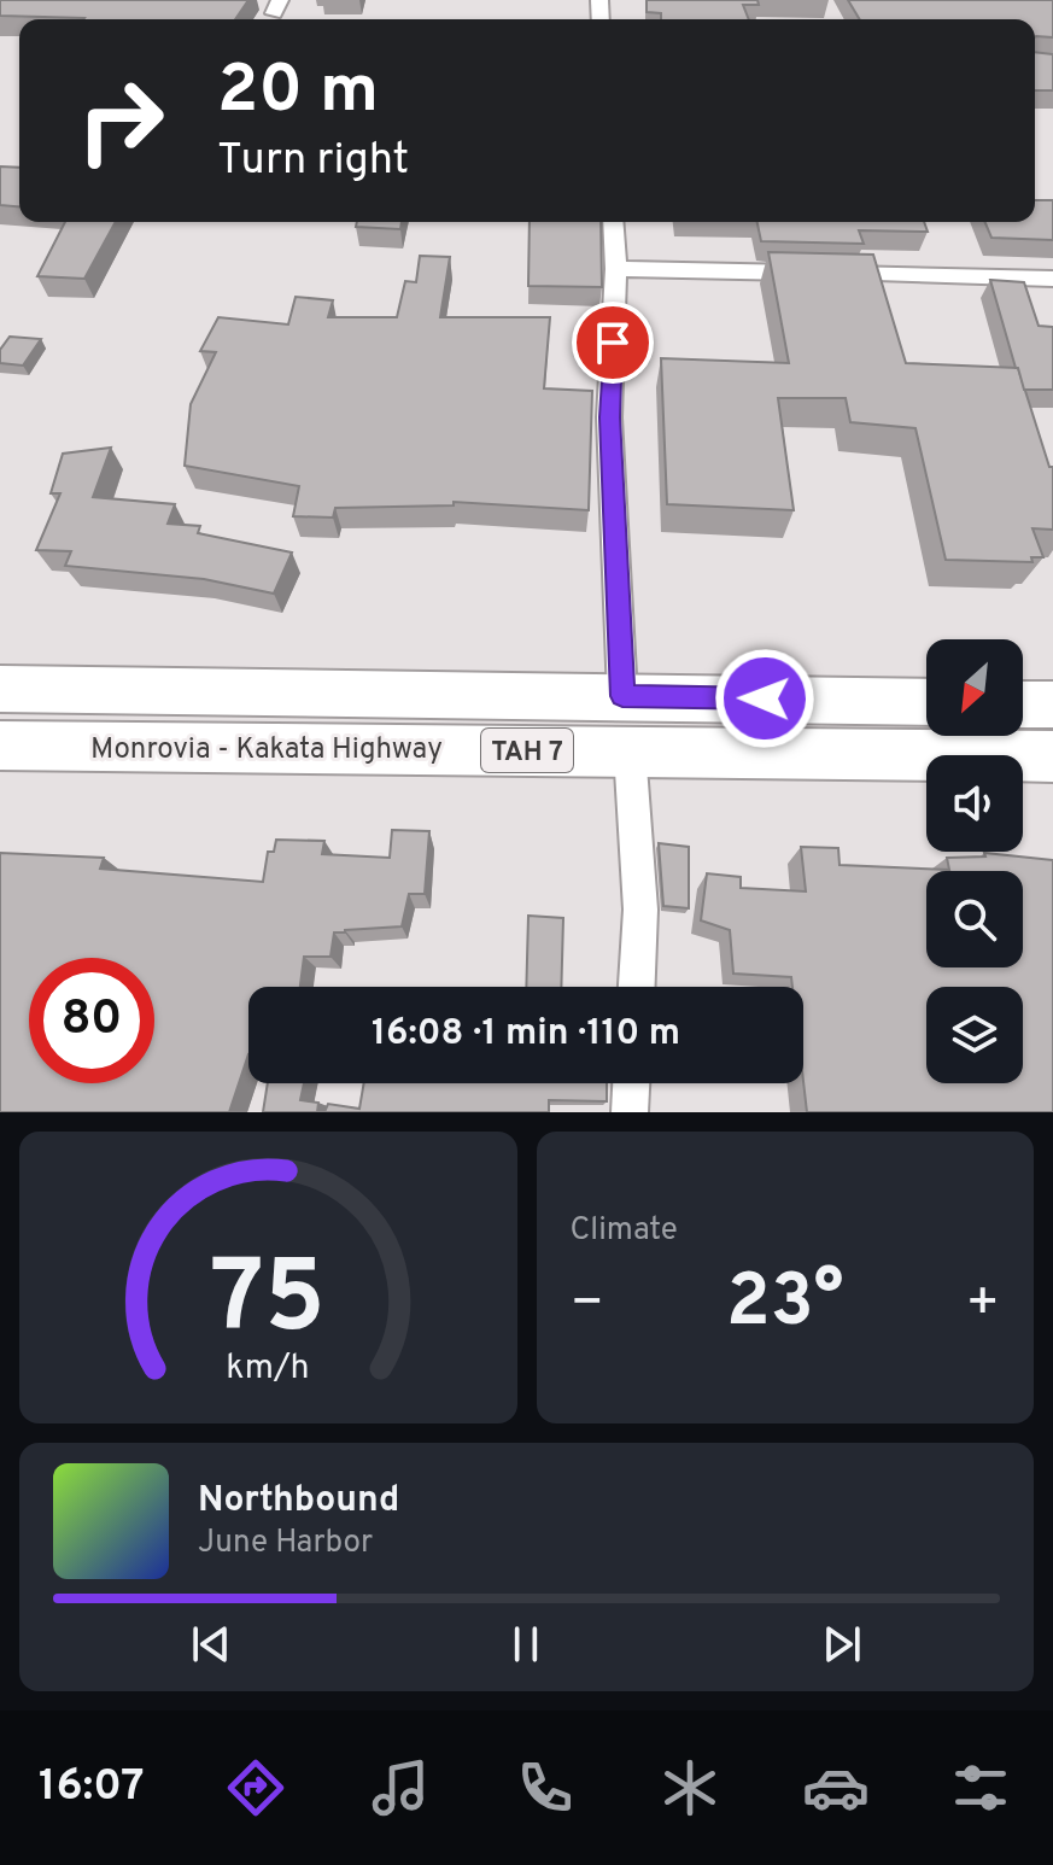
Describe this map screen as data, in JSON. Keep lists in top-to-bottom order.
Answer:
{
  "streets": {
    "highway": ["Monrovia - Kakata Highway", "TAH 7"]
  },
  "north": "bottom left",
  "page": {
    "turn": ["20 m", "Turn right"],
    "limit": "80",
    "trip": "16:08 · 1 min · 110 m",
    "tile": "Climate",
    "heat": ["−", "23°", "+"],
    "song": ["Northbound", "June Harbor"],
    "tabs": "16:07",
    "gauge": ["75", "km/h"]
  }
}
